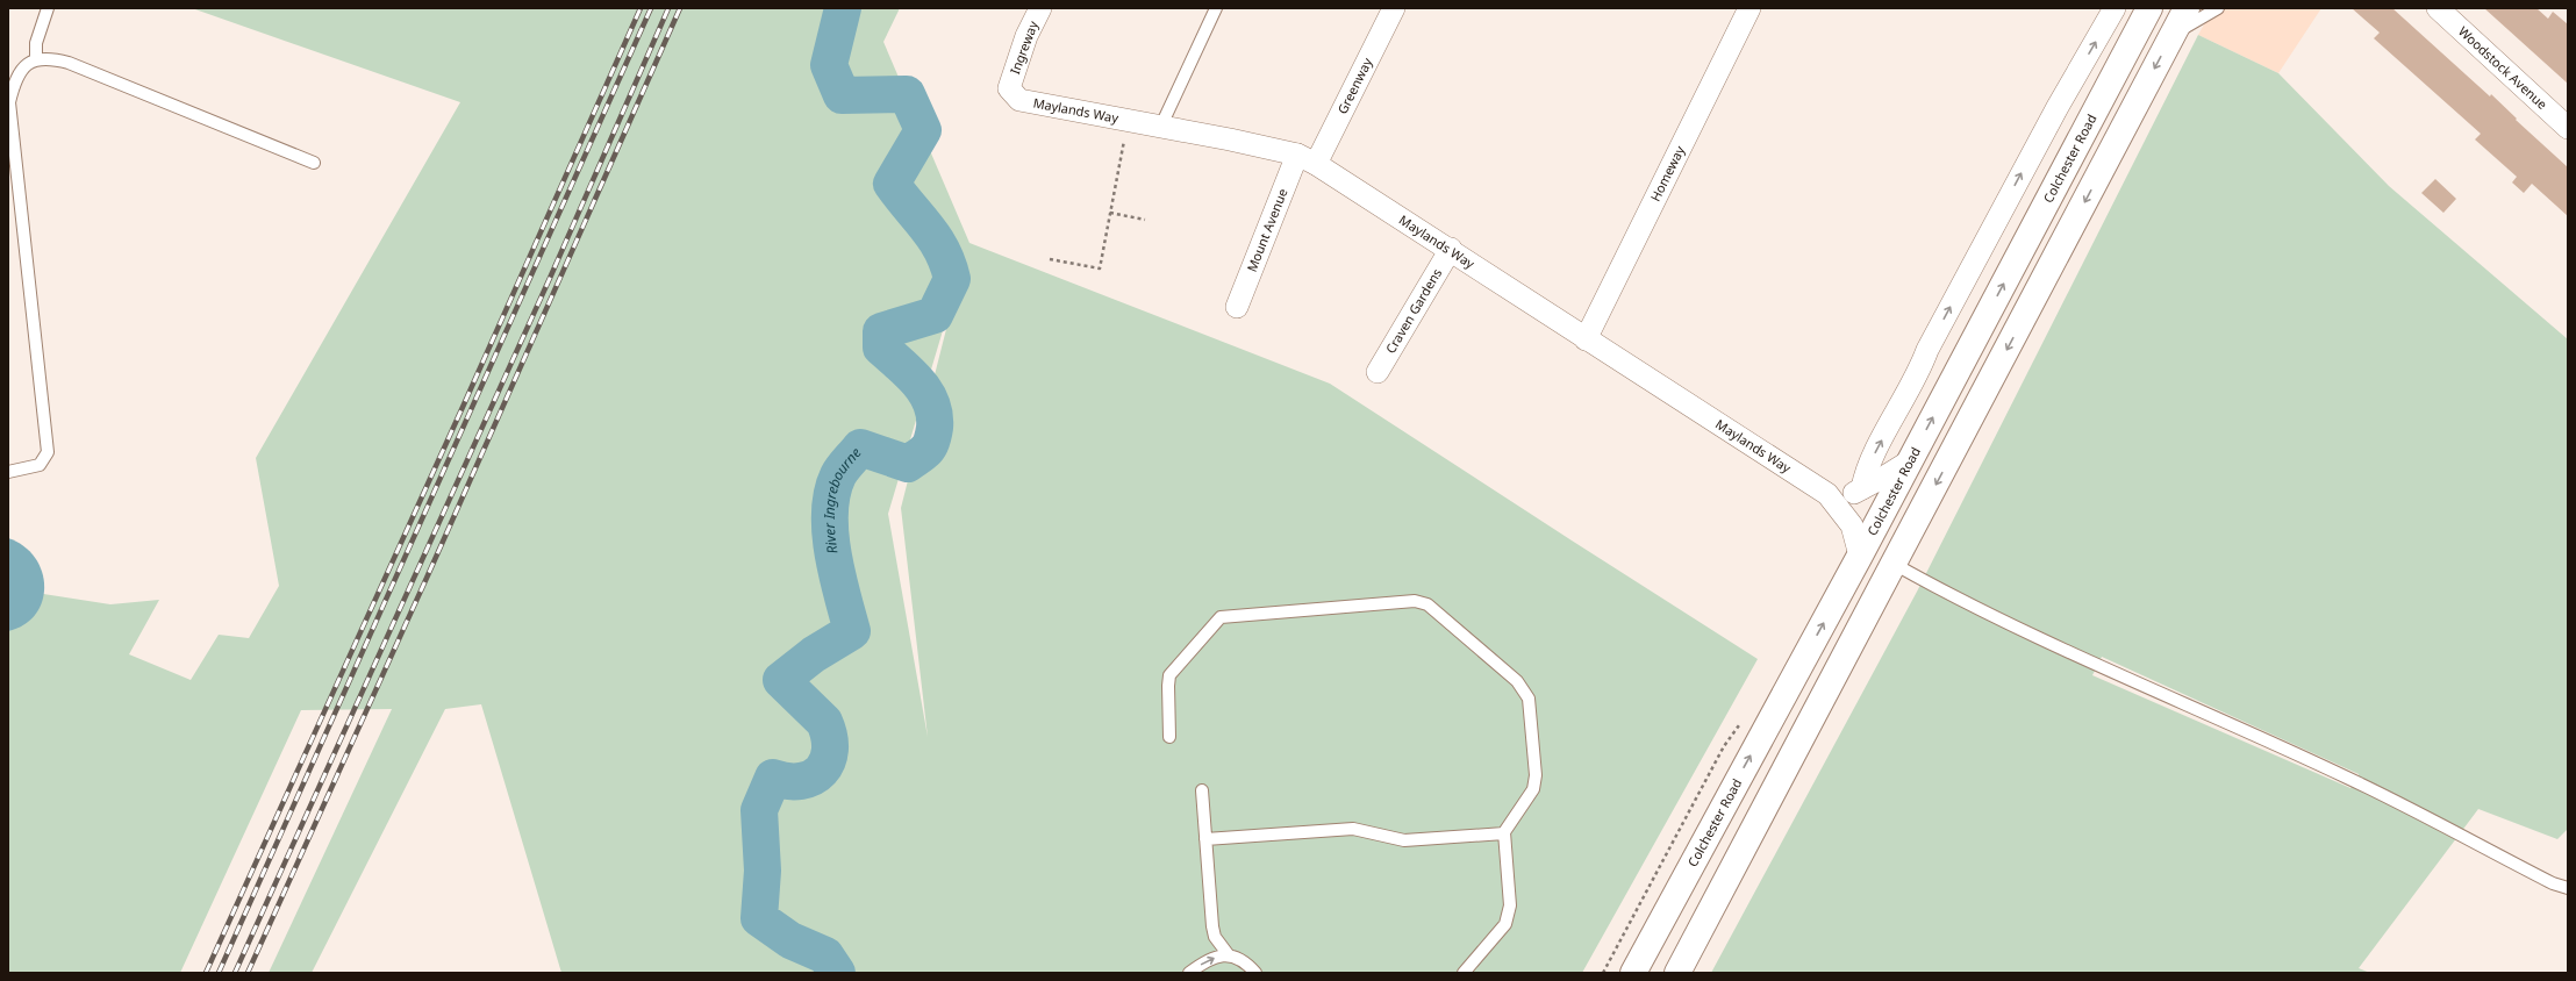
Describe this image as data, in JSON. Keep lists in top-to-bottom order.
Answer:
{
  "streets": {
    "highway": ["Colchester Road"],
    "street": [
      "Ingreway",
      "Woodstock Avenue",
      "Greenway",
      "Maylands Way",
      "Homeway",
      "Mount Avenue",
      "Craven Gardens"
    ]
  },
  "crossings": [
    ["Ingreway", "Maylands Way"],
    ["Greenway", "Maylands Way"],
    ["Greenway", "Mount Avenue"],
    ["Maylands Way", "Colchester Road"],
    ["Maylands Way", "Homeway"],
    ["Maylands Way", "Mount Avenue"],
    ["Maylands Way", "Craven Gardens"]
  ],
  "water": ["River Ingrebourne"]
}
